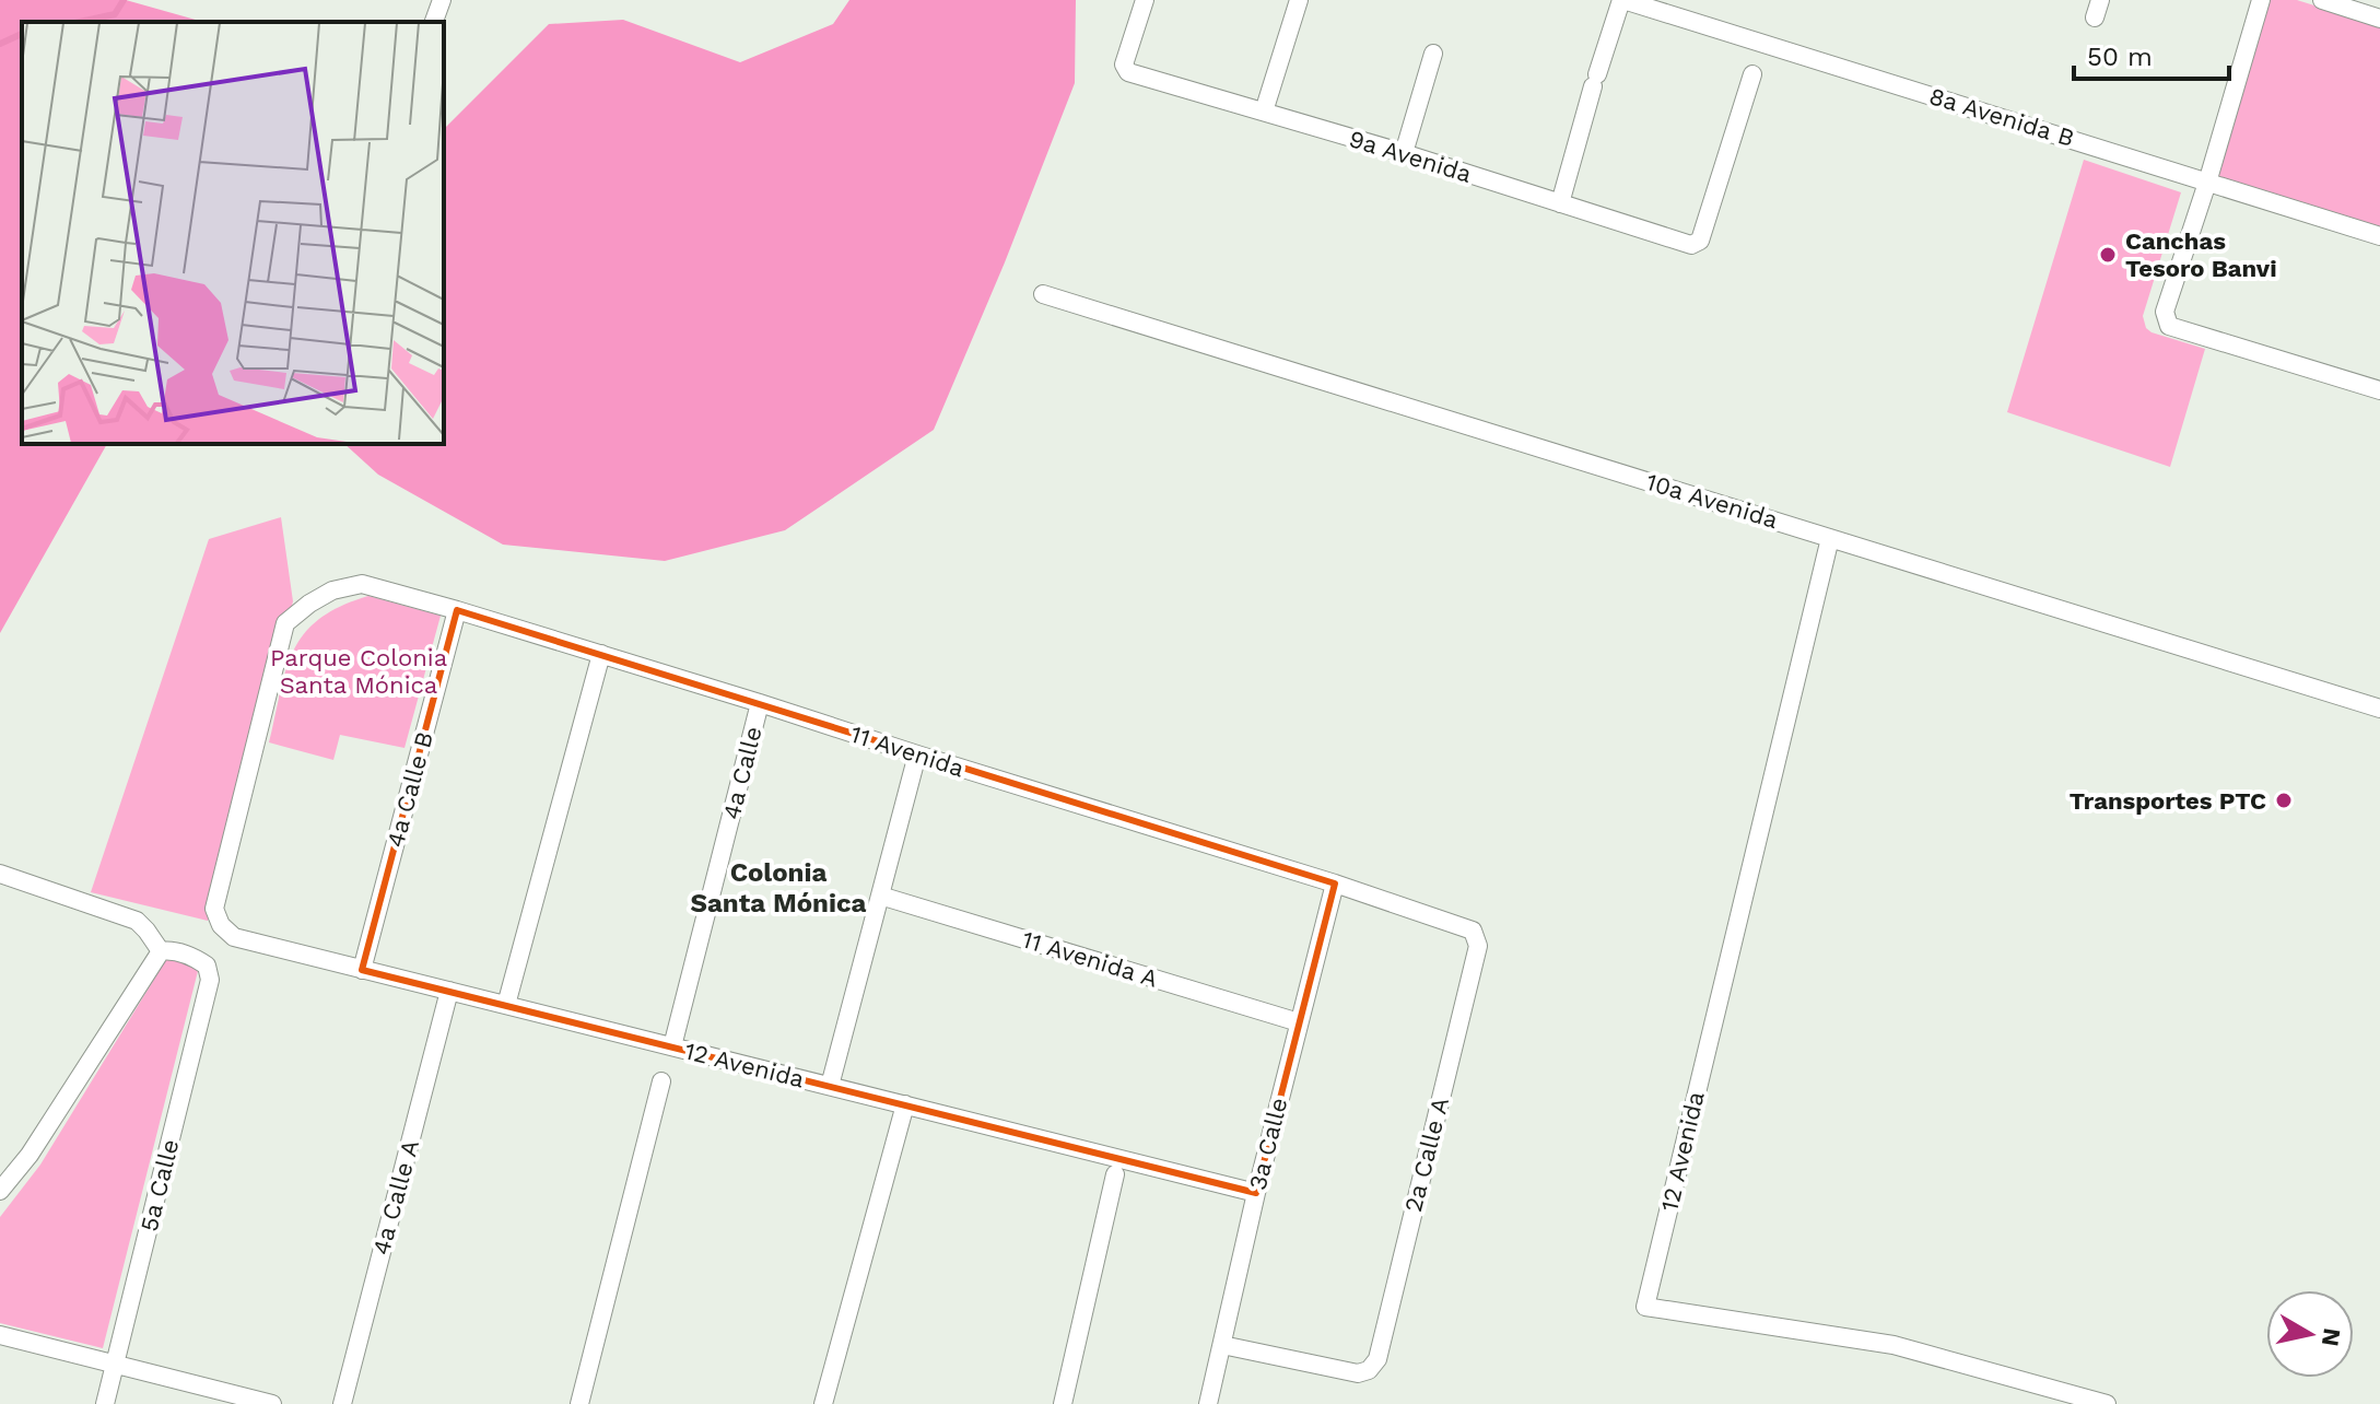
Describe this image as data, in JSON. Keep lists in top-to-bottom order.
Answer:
{
  "streets": {
    "street": [
      "8a Avenida B",
      "9a Avenida",
      "10a Avenida",
      "11 Avenida",
      "4a Calle",
      "4a Calle B",
      "11 Avenida A",
      "12 Avenida",
      "3a Calle",
      "2a Calle A",
      "5a Calle",
      "4a Calle A"
    ]
  },
  "crossings": [
    ["10a Avenida", "12 Avenida"],
    ["11 Avenida", "4a Calle"],
    ["11 Avenida", "4a Calle B"],
    ["11 Avenida", "12 Avenida"],
    ["11 Avenida", "3a Calle"],
    ["11 Avenida", "2a Calle A"],
    ["4a Calle", "12 Avenida"],
    ["4a Calle B", "12 Avenida"],
    ["11 Avenida A", "3a Calle"],
    ["12 Avenida", "3a Calle"],
    ["12 Avenida", "4a Calle A"],
    ["3a Calle", "2a Calle A"]
  ],
  "districts": ["Colonia Santa Mónica"],
  "parks": ["Parque Colonia Santa Mónica"],
  "places": ["Canchas Tesoro Banvi", "Transportes PTC"],
  "scale_bar": "50 m",
  "north": "right"
}
